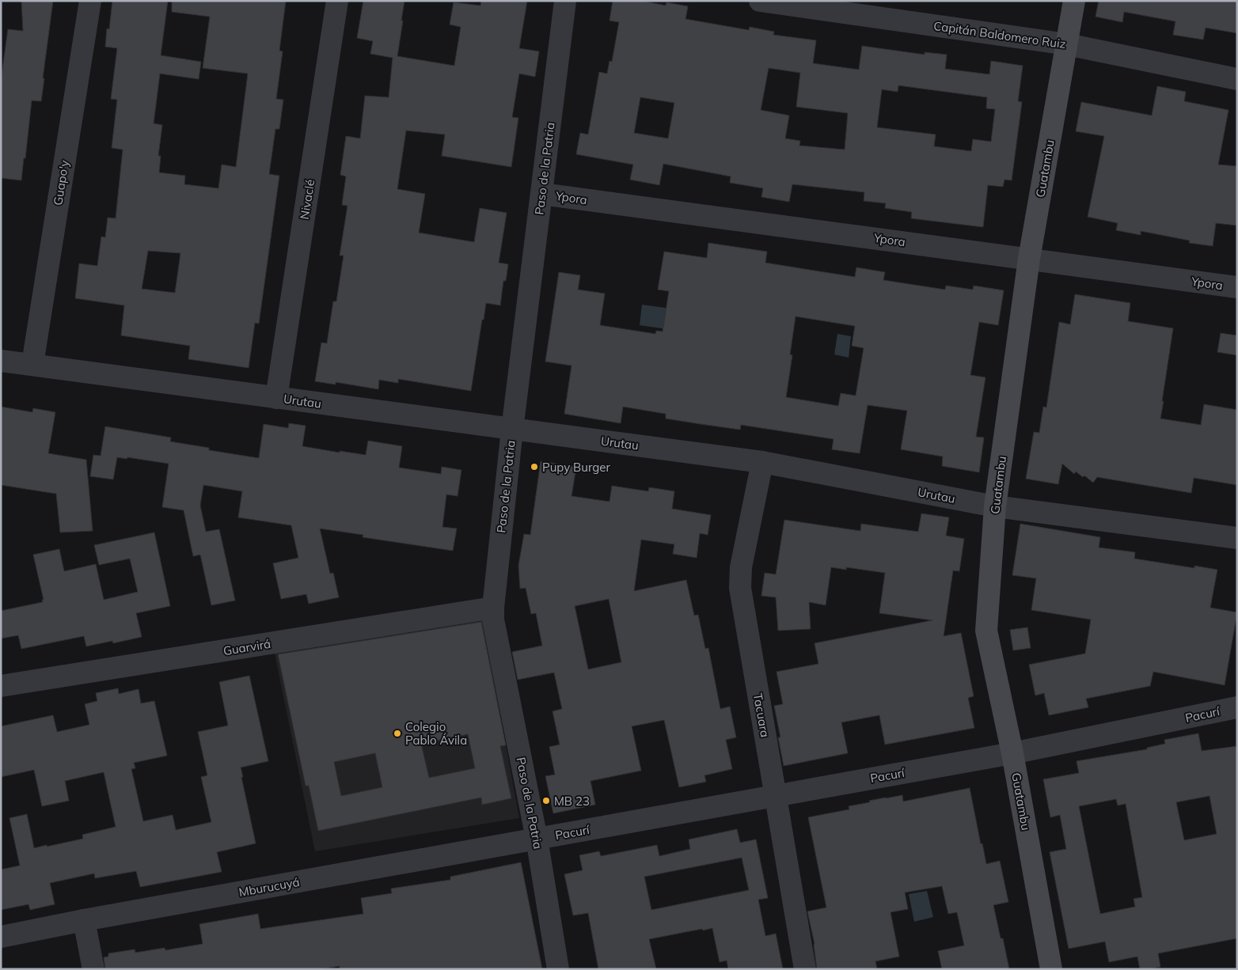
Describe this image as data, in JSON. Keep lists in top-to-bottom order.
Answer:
{
  "streets": {
    "street": [
      "Capitán Baldomero Ruiz",
      "Paso de la Patria",
      "Guatambu",
      "Guapo'y",
      "Ypora",
      "Nivaclé",
      "Urutau",
      "Guarvirá",
      "Pacurí",
      "Tacuara",
      "Mburucuyá"
    ]
  },
  "crossings": [
    ["Capitán Baldomero Ruiz", "Guatambu"],
    ["Paso de la Patria", "Ypora"],
    ["Paso de la Patria", "Urutau"],
    ["Paso de la Patria", "Guarvirá"],
    ["Paso de la Patria", "Pacurí"],
    ["Paso de la Patria", "Mburucuyá"],
    ["Guatambu", "Ypora"],
    ["Guatambu", "Urutau"],
    ["Guatambu", "Pacurí"],
    ["Guapo'y", "Urutau"],
    ["Nivaclé", "Urutau"],
    ["Urutau", "Tacuara"],
    ["Pacurí", "Tacuara"],
    ["Pacurí", "Mburucuyá"]
  ],
  "places": ["Pupy Burger", "Colegio Pablo Ávila", "MB 23"]
}
